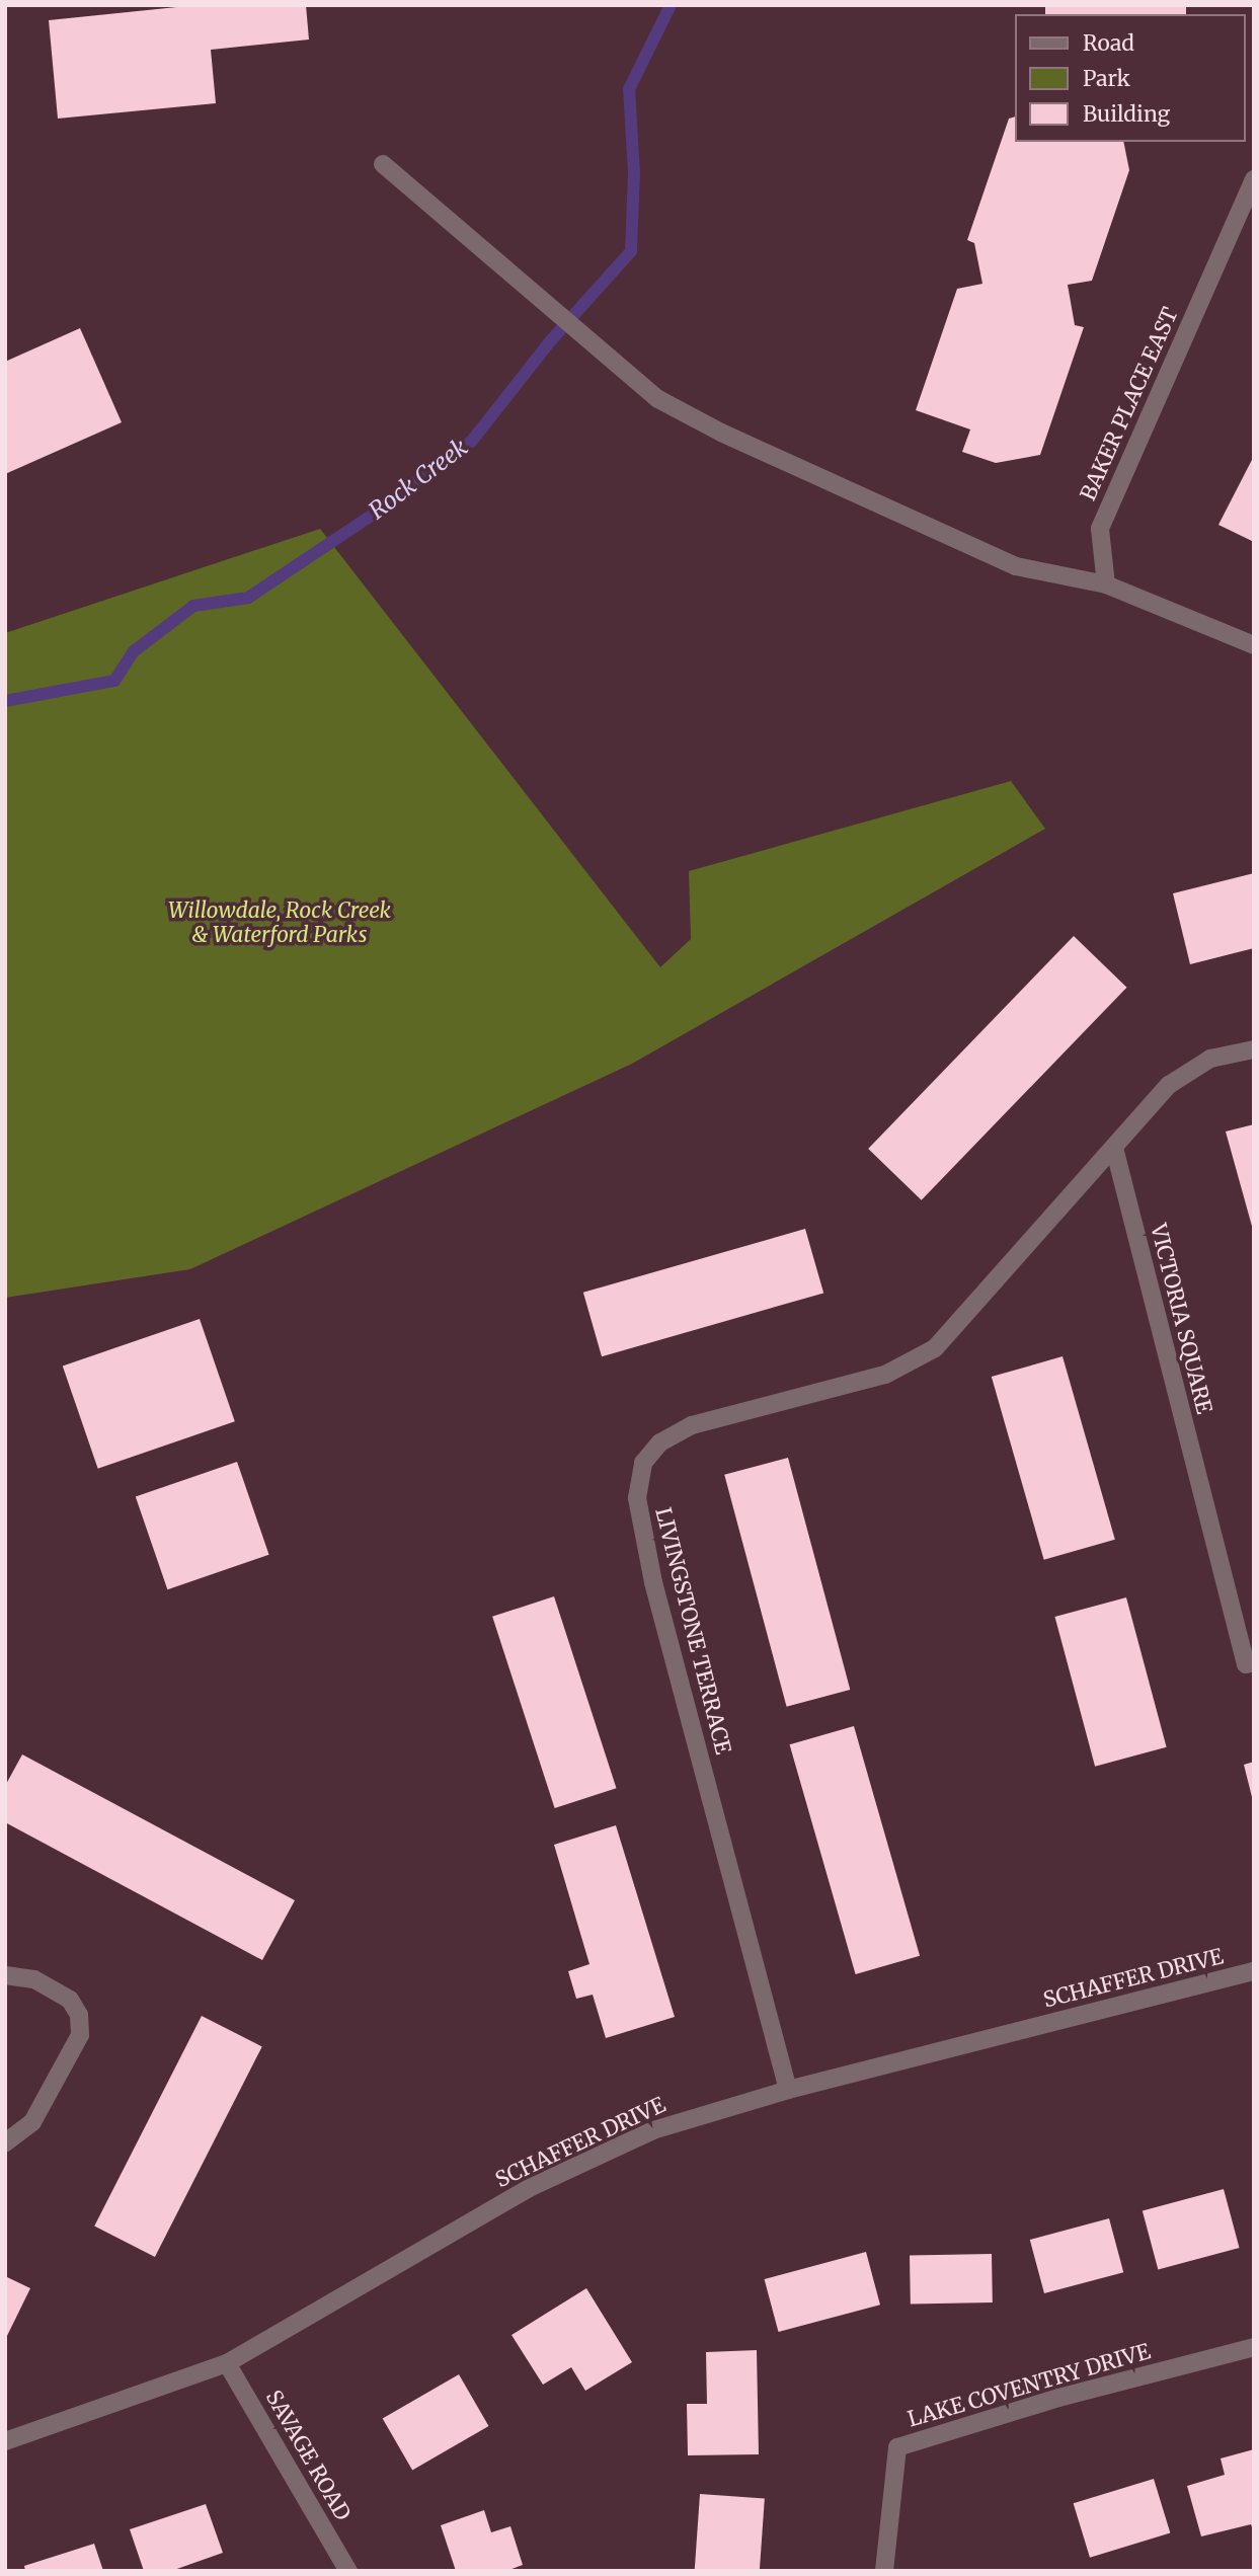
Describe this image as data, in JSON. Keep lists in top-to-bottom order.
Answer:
{
  "streets": {
    "street": [
      "BAKER PLACE EAST",
      "VICTORIA SQUARE",
      "LIVINGSTONE TERRACE",
      "SCHAFFER DRIVE",
      "LAKE COVENTRY DRIVE",
      "SAVAGE ROAD"
    ]
  },
  "crossings": [
    ["VICTORIA SQUARE", "LIVINGSTONE TERRACE"],
    ["LIVINGSTONE TERRACE", "SCHAFFER DRIVE"],
    ["SCHAFFER DRIVE", "SAVAGE ROAD"]
  ],
  "water": ["Rock Creek"],
  "parks": ["Willowdale, Rock Creek & Waterford Parks"],
  "legend": ["Road", "Park", "Building"]
}
